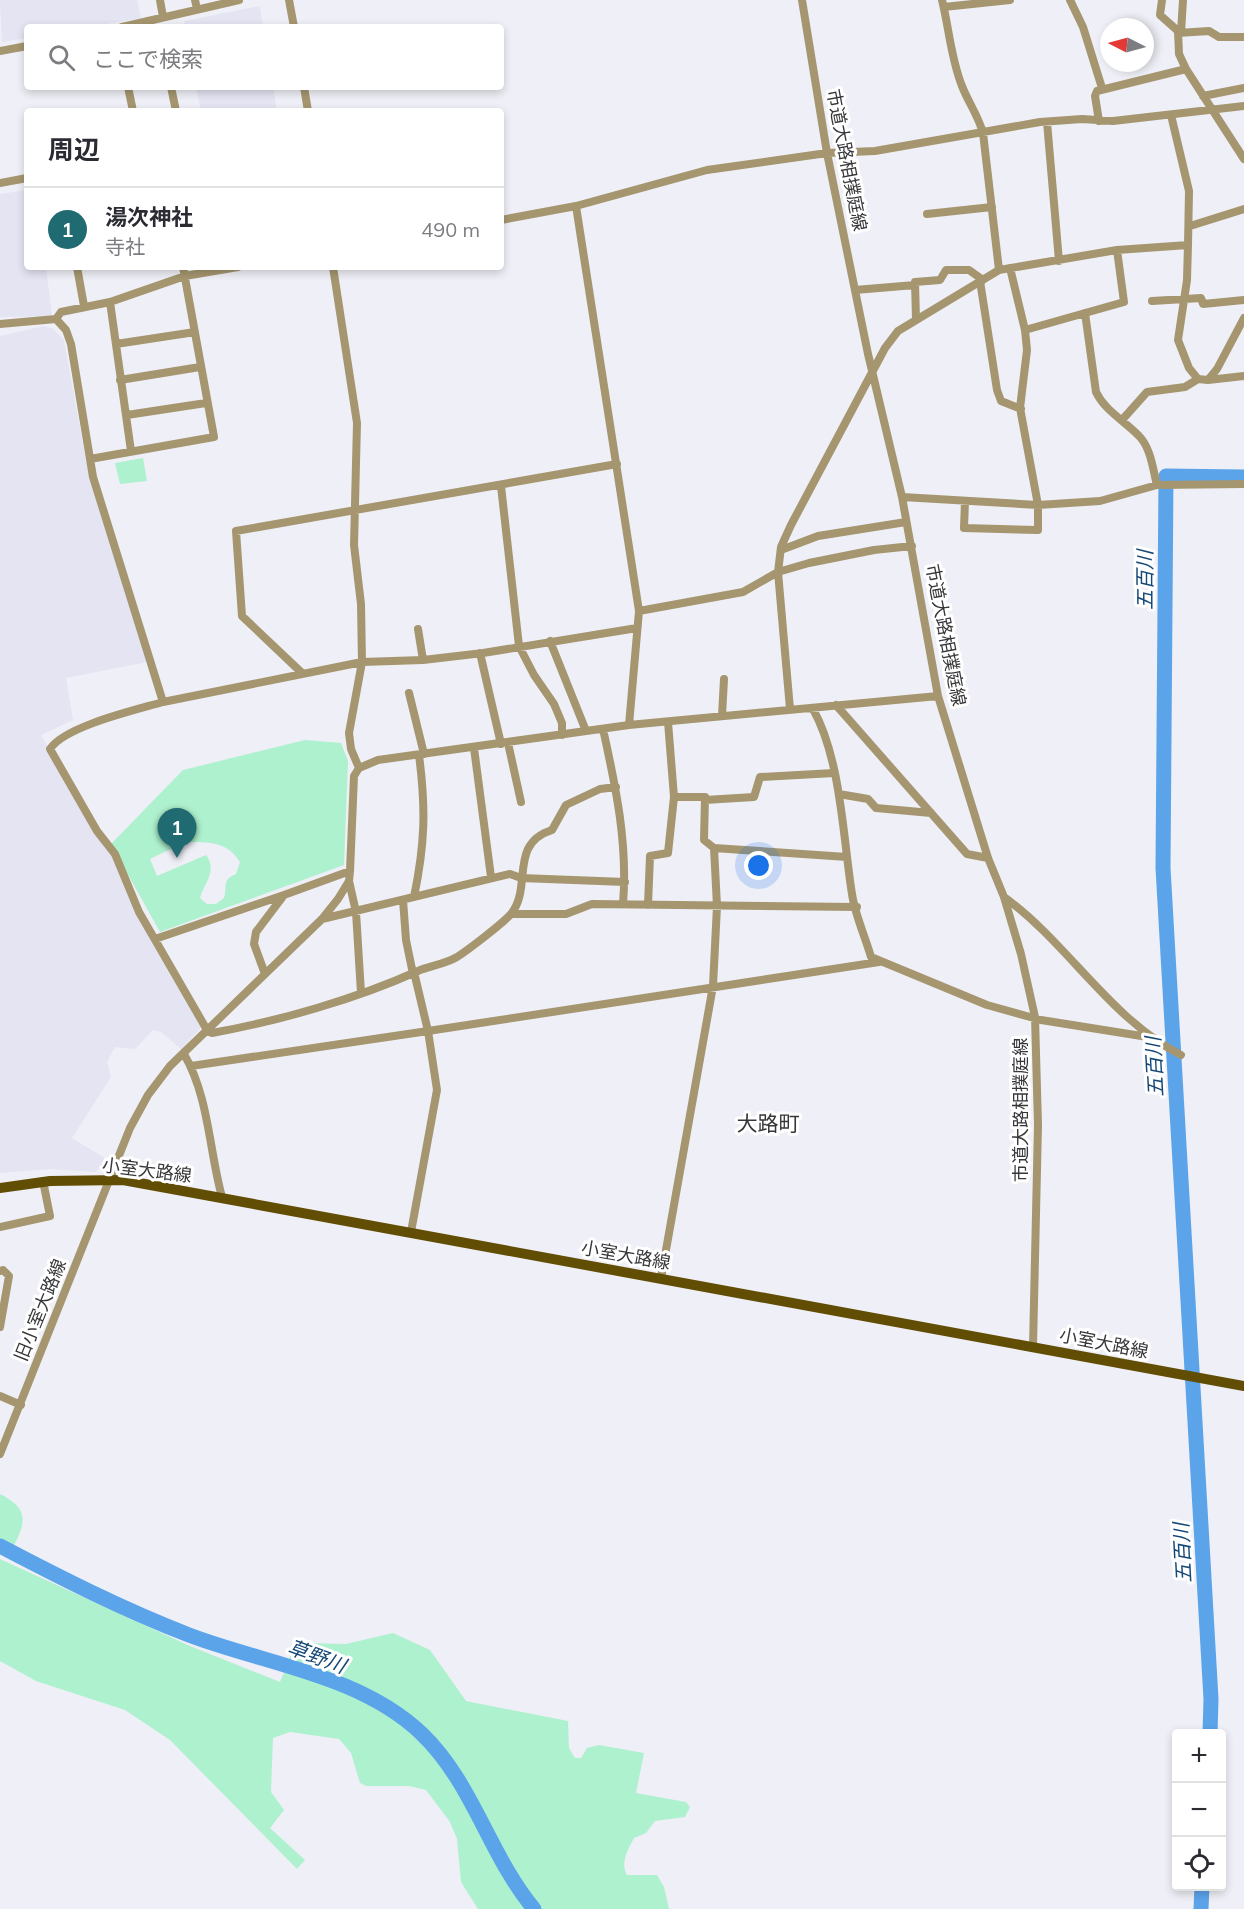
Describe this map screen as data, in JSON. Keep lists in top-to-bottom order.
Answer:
{
  "streets": {
    "main road": ["小室大路線"],
    "street": ["市道大路相撲庭線", "旧小室大路線"]
  },
  "crossings": [
    ["市道大路相撲庭線", "小室大路線"],
    ["小室大路線", "旧小室大路線"]
  ],
  "districts": ["大路町"],
  "water": ["五百川", "草野川"],
  "north": "left",
  "page": {
    "search": "ここで検索",
    "heading": "周辺",
    "list": [
      {
        "mark": "1",
        "name": "湯次神社",
        "note": "寺社",
        "value": "490 m"
      }
    ],
    "pins": "1",
    "map_buttons": ["+", "−"]
  }
}
